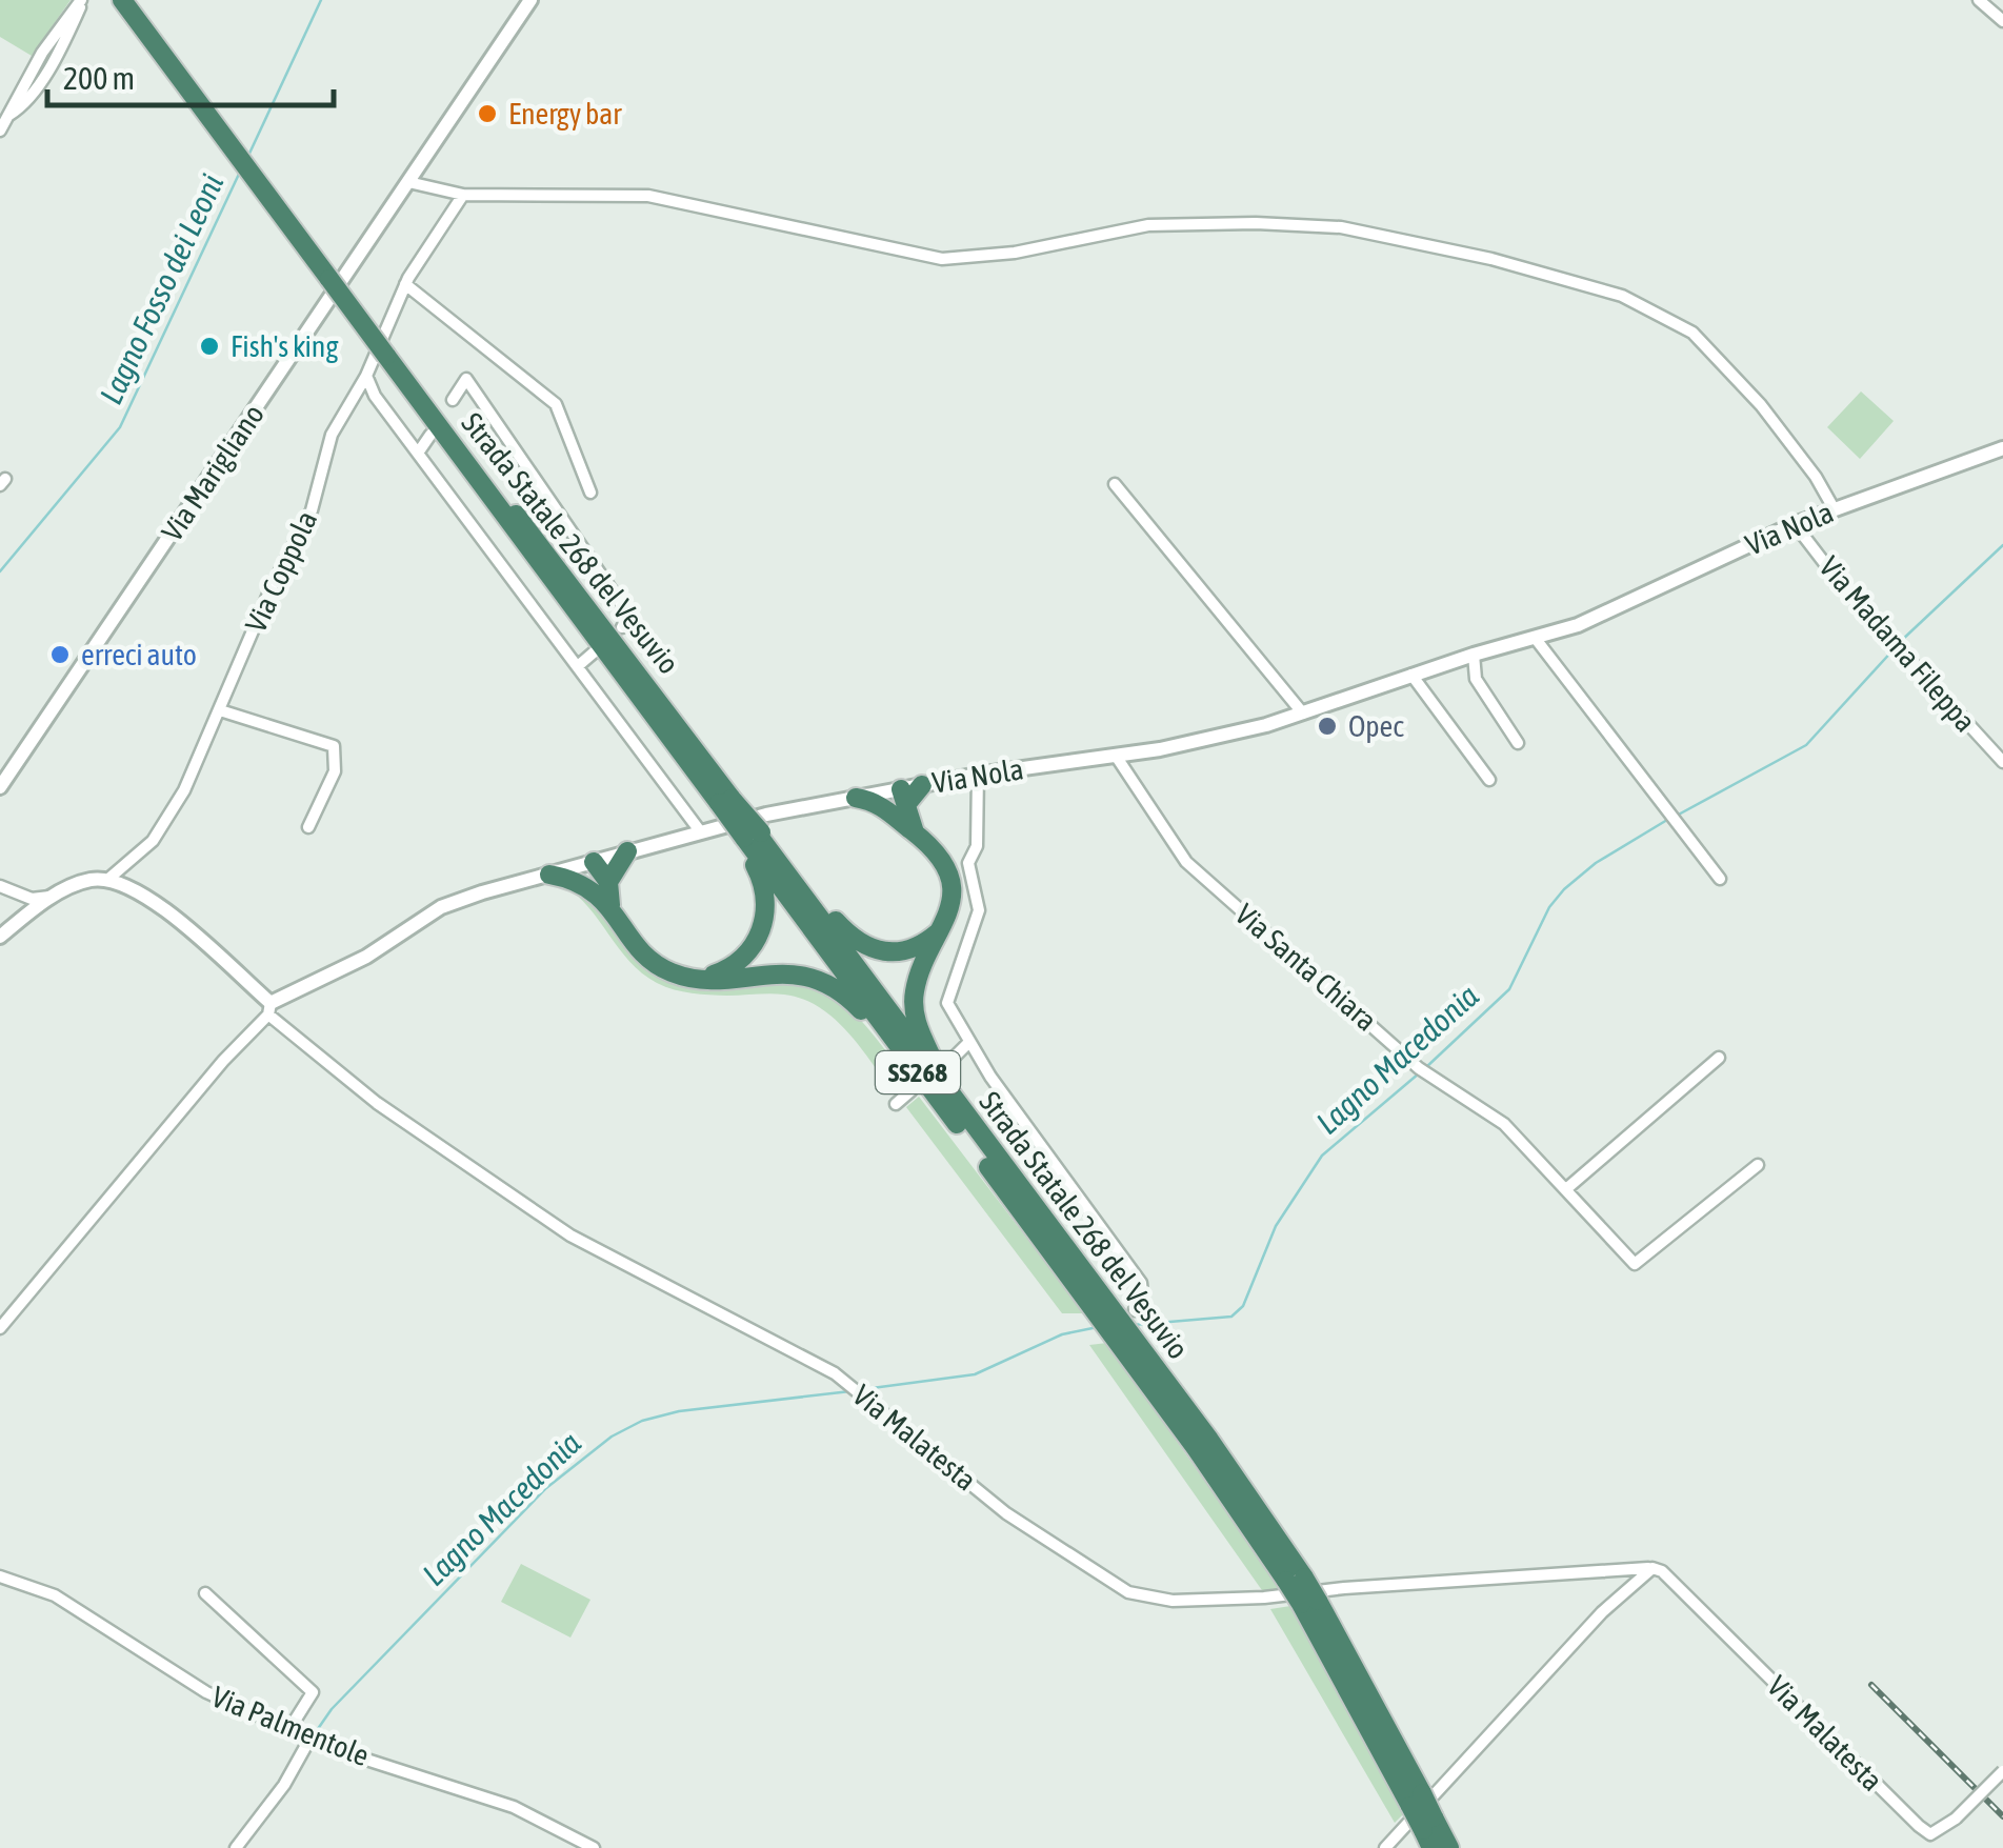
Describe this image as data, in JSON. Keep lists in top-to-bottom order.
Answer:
{
  "streets": {
    "highway": ["Strada Statale 268 del Vesuvio", "SS268"],
    "street": [
      "Via Marigliano",
      "Via Nola",
      "Via Coppola",
      "Via Madama Fileppa",
      "Via Santa Chiara",
      "Via Malatesta",
      "Via Palmentole"
    ]
  },
  "crossings": [
    ["Via Nola", "Via Madama Fileppa"],
    ["Via Nola", "Via Santa Chiara"],
    ["Strada Statale 268 del Vesuvio", "SS268"]
  ],
  "water": ["Lagno Fosso dei Leoni", "Lagno Macedonia"],
  "places": [
    "Energy bar",
    "Fish's king",
    "erreci auto",
    "Opec"
  ],
  "scale_bar": "200 m"
}
